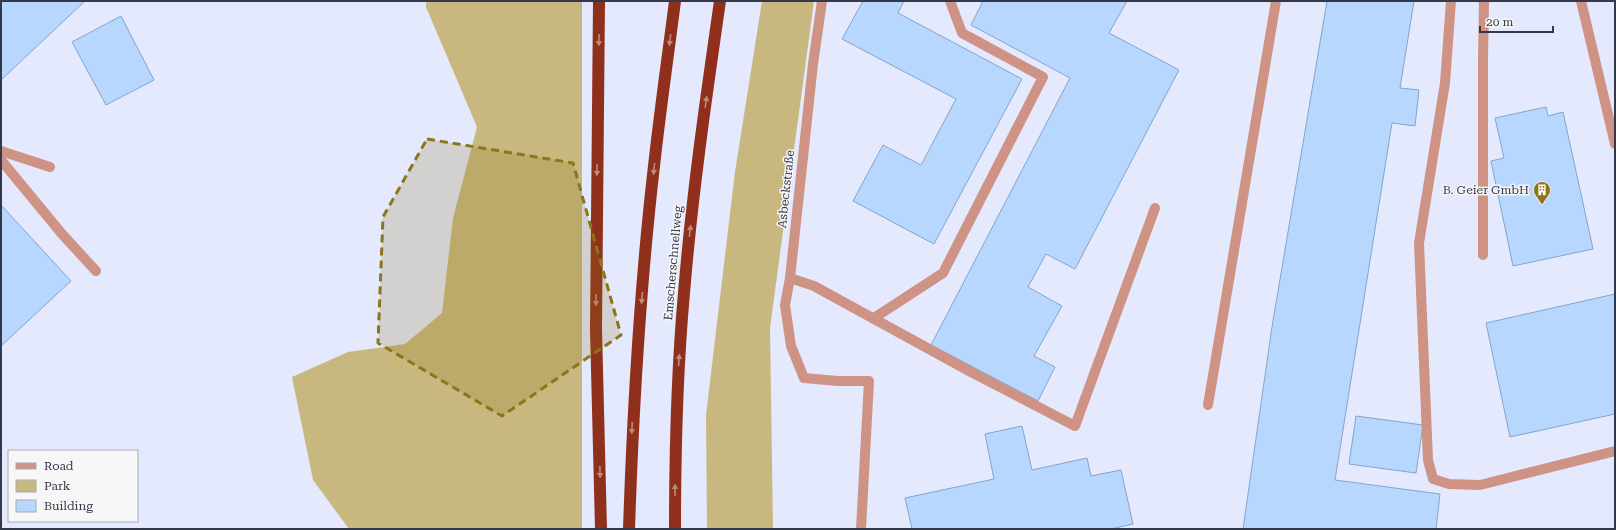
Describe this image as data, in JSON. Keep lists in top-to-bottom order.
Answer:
{
  "streets": {
    "highway": ["Emscherschnellweg"],
    "street": ["Asbeckstraße"]
  },
  "places": {
    "building": ["B. Geier GmbH"]
  },
  "legend": ["Road", "Park", "Building"],
  "scale_bar": "20 m"
}
